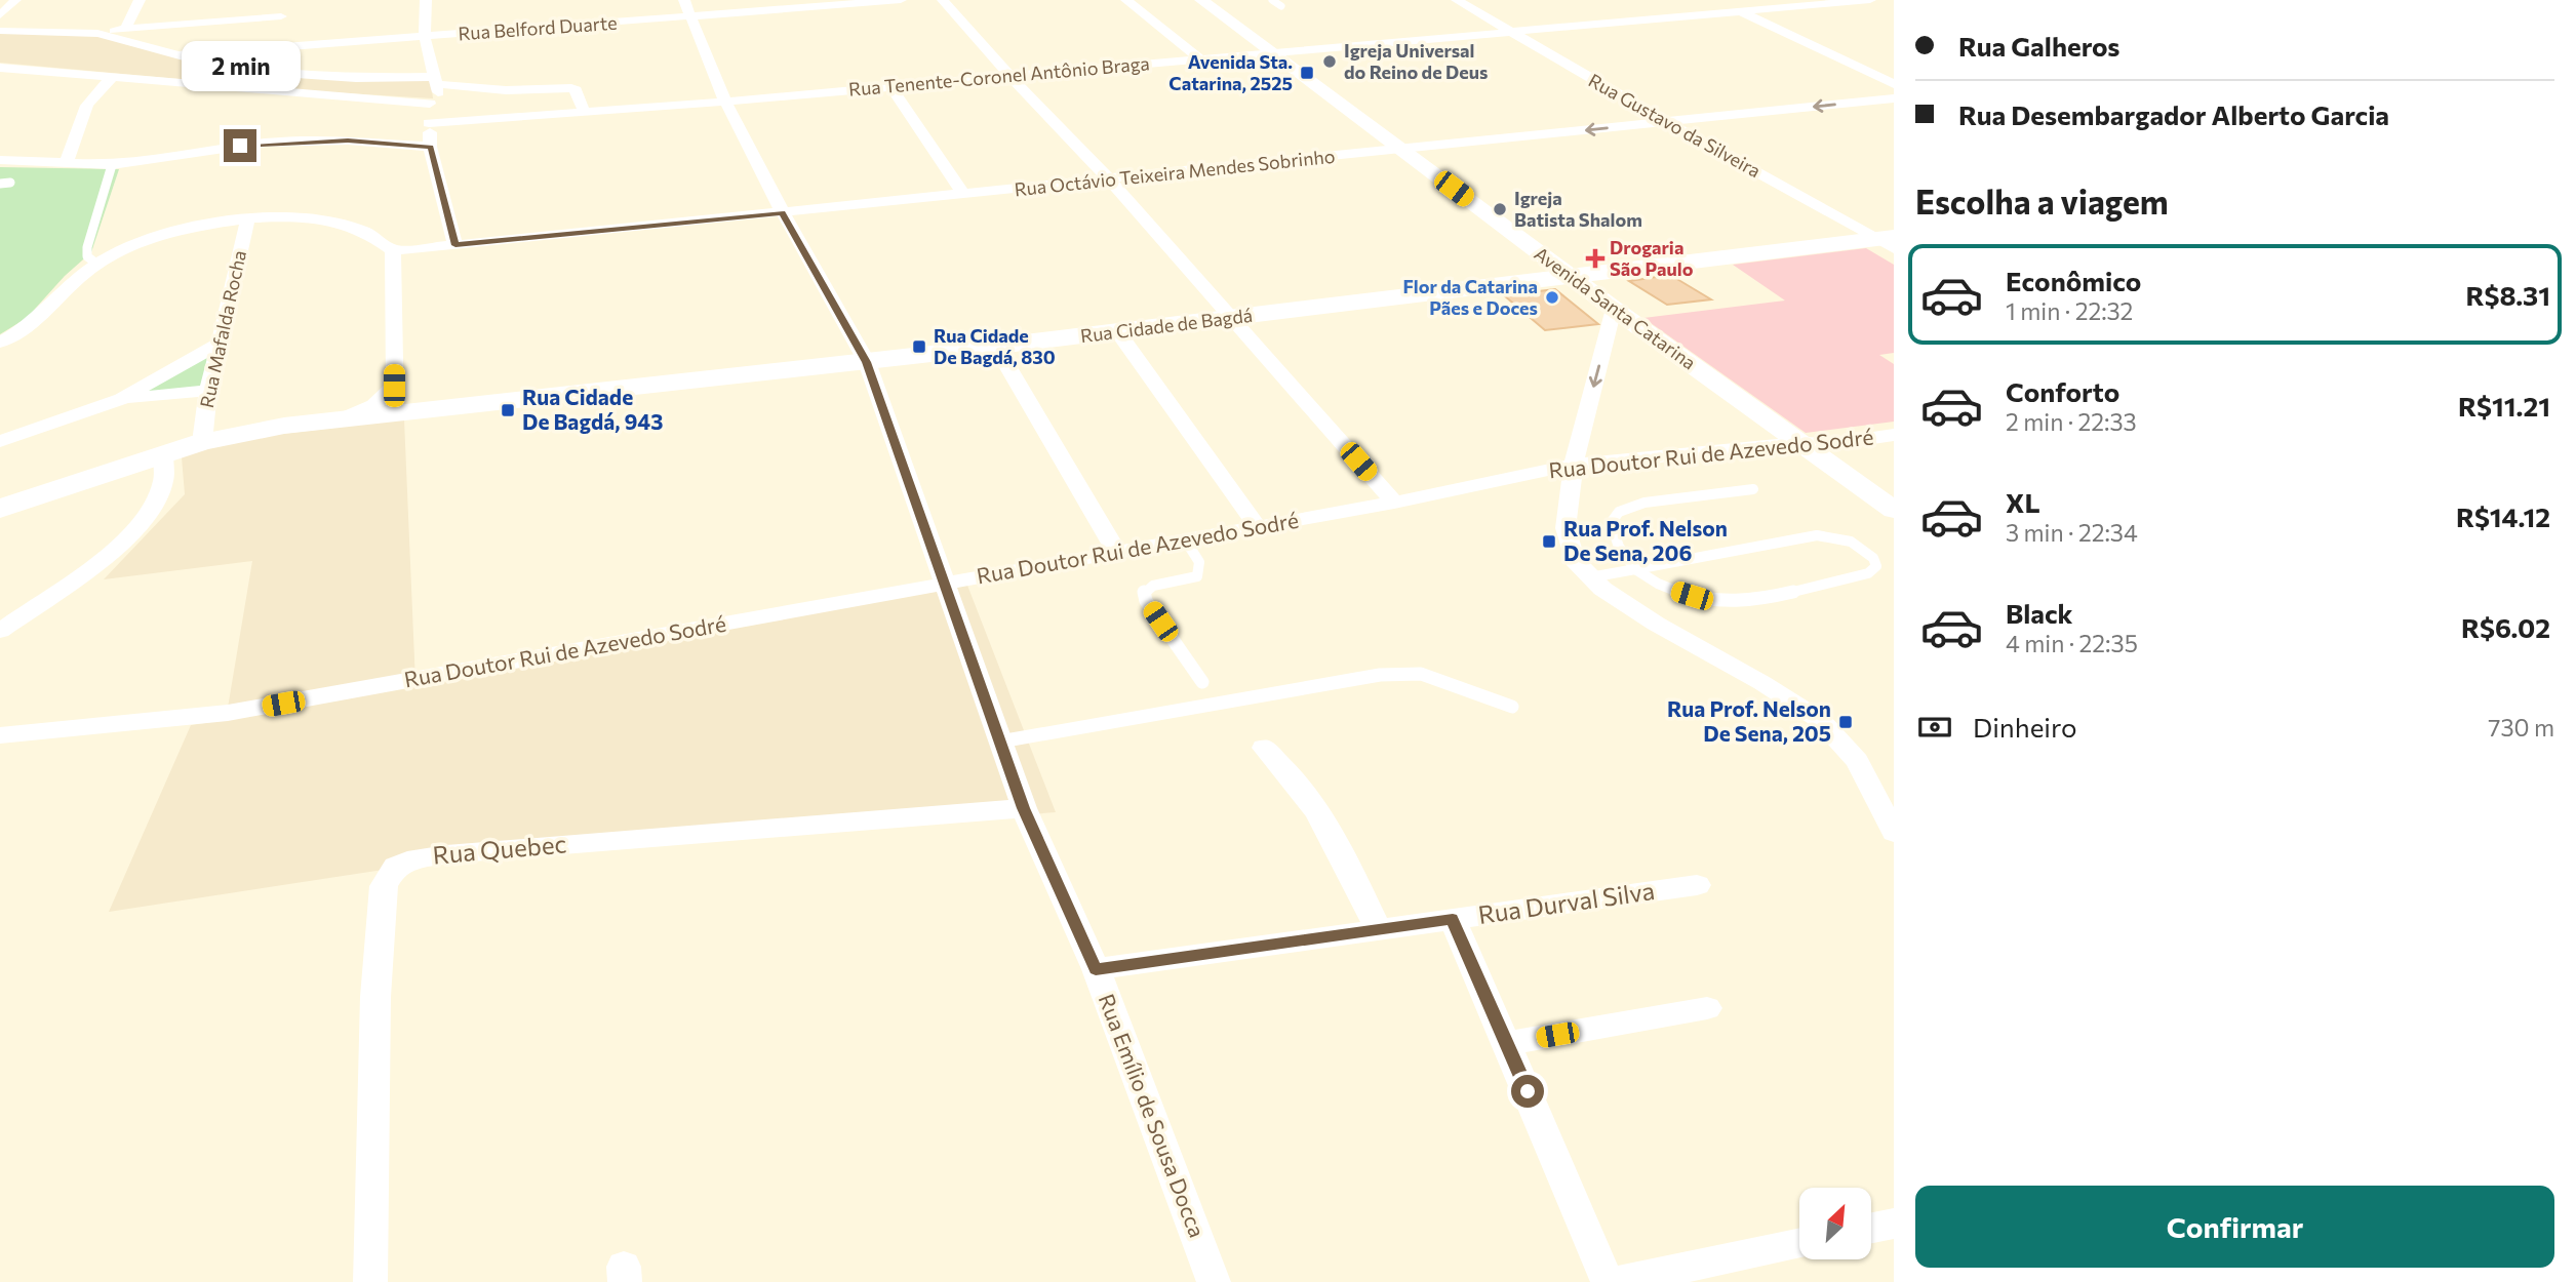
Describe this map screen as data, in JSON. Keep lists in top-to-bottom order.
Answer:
{
  "streets": {
    "main road": ["Rua Cidade de Bagdá"],
    "street": [
      "Rua Belford Duarte",
      "Rua Tenente-Coronel Antônio Braga",
      "Rua Gustavo da Silveira",
      "Rua Octávio Teixeira Mendes Sobrinho",
      "Avenida Santa Catarina",
      "Rua Mafalda Rocha",
      "Rua Doutor Rui de Azevedo Sodré",
      "Rua Quebec",
      "Rua Durval Silva",
      "Rua Emílio de Sousa Docca"
    ]
  },
  "crossings": [
    ["Rua Belford Duarte", "Rua Emílio de Sousa Docca"],
    ["Rua Tenente-Coronel Antônio Braga", "Rua Gustavo da Silveira"],
    ["Rua Tenente-Coronel Antônio Braga", "Avenida Santa Catarina"],
    ["Rua Tenente-Coronel Antônio Braga", "Rua Emílio de Sousa Docca"],
    ["Rua Gustavo da Silveira", "Rua Octávio Teixeira Mendes Sobrinho"],
    ["Rua Gustavo da Silveira", "Rua Cidade de Bagdá"],
    ["Rua Octávio Teixeira Mendes Sobrinho", "Avenida Santa Catarina"],
    ["Rua Octávio Teixeira Mendes Sobrinho", "Rua Emílio de Sousa Docca"],
    ["Avenida Santa Catarina", "Rua Cidade de Bagdá"],
    ["Avenida Santa Catarina", "Rua Doutor Rui de Azevedo Sodré"],
    ["Rua Cidade de Bagdá", "Rua Mafalda Rocha"],
    ["Rua Cidade de Bagdá", "Rua Emílio de Sousa Docca"],
    ["Rua Doutor Rui de Azevedo Sodré", "Rua Emílio de Sousa Docca"],
    ["Rua Quebec", "Rua Emílio de Sousa Docca"],
    ["Rua Durval Silva", "Rua Emílio de Sousa Docca"]
  ],
  "places": {
    "other": ["Igreja Universal do Reino de Deus", "Igreja Batista Shalom", "Flor da Catarina Pães e Doces"],
    "transit": [
      "Avenida Sta. Catarina, 2525",
      "Rua Cidade De Bagdá, 830",
      "Rua Cidade De Bagdá, 943",
      "Rua Prof. Nelson De Sena, 206",
      "Rua Prof. Nelson De Sena, 205"
    ],
    "health": ["Drogaria São Paulo"]
  },
  "north": "top right",
  "page": {
    "banner": ["Rua Galheros", "Rua Desembargador Alberto Garcia"],
    "bubble": "2 min",
    "heading": "Escolha a viagem",
    "list": [
      {
        "name": "Econômico",
        "note": "1 min · 22:32",
        "value": "R$8.31"
      },
      {
        "name": "Conforto",
        "note": "2 min · 22:33",
        "value": "R$11.21"
      },
      {
        "name": "XL",
        "note": "3 min · 22:34",
        "value": "R$14.12"
      },
      {
        "name": "Black",
        "note": "4 min · 22:35",
        "value": "R$6.02"
      }
    ],
    "pay": ["Dinheiro", "730 m"],
    "buttons": "Confirmar"
  }
}
